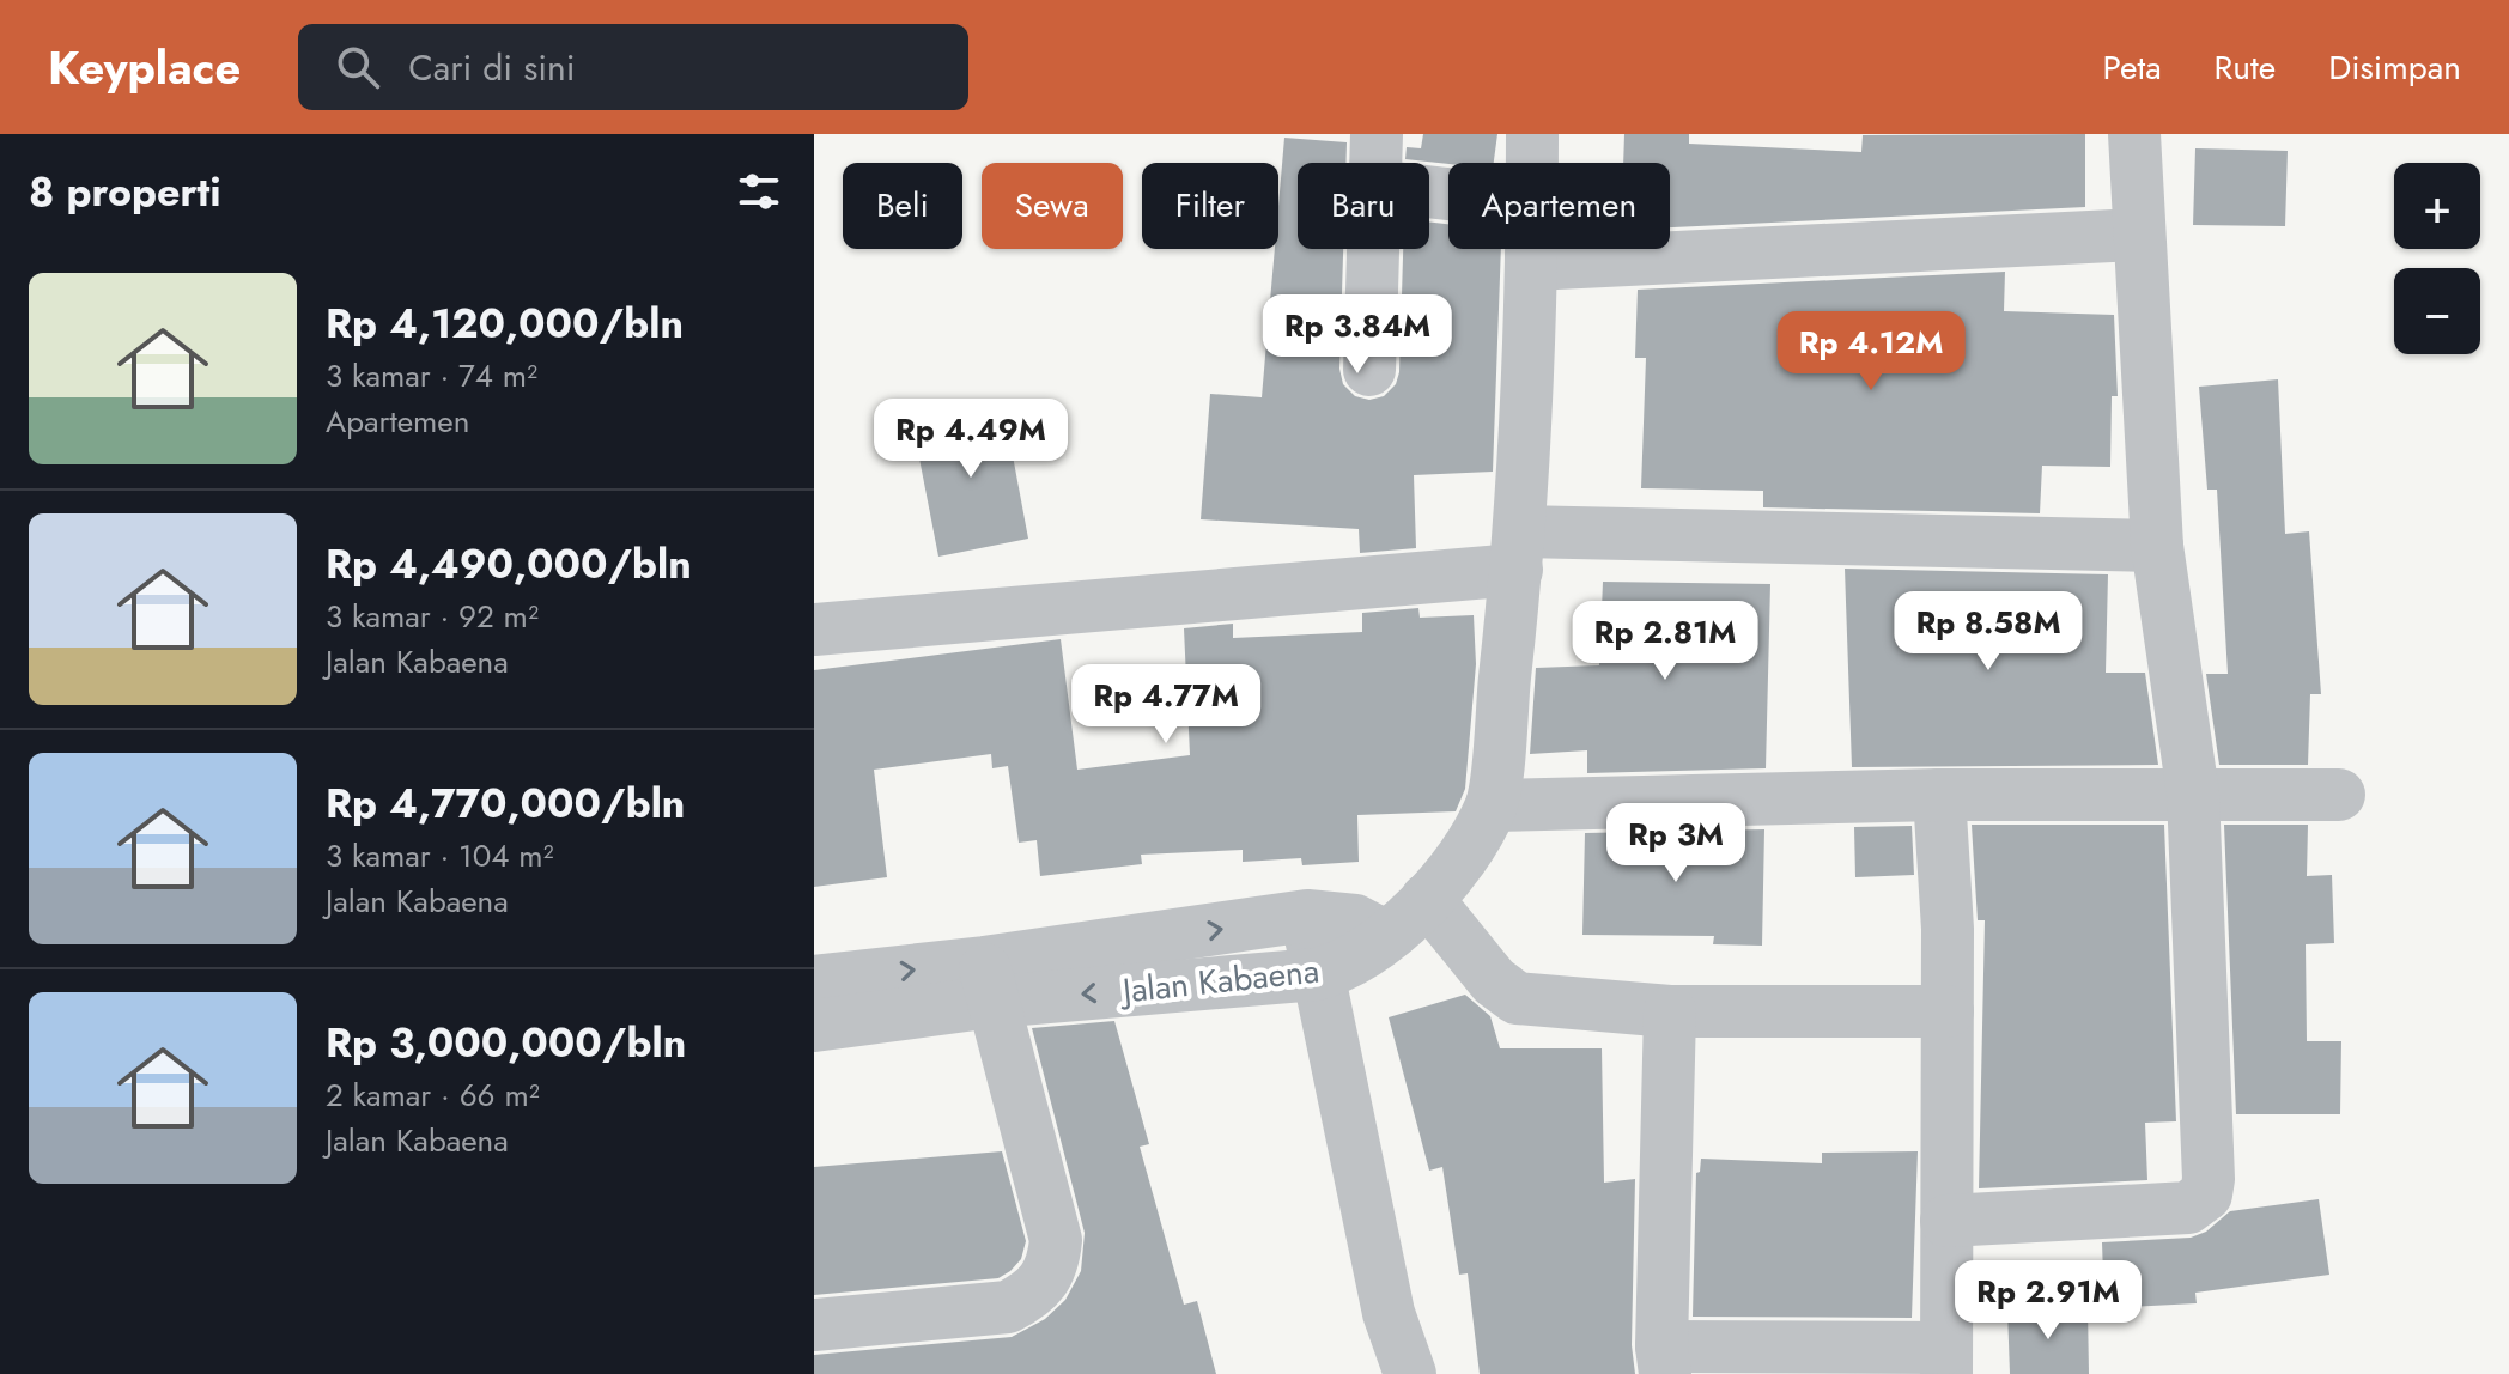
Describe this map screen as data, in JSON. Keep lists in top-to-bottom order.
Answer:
{
  "streets": {
    "street": ["Jalan Kabaena"]
  },
  "page": {
    "header": "Keyplace",
    "search": "Cari di sini",
    "nav": ["Peta", "Rute", "Disimpan"],
    "heading": "8 properti",
    "map_buttons": ["+", "−"],
    "chip": [
      "Beli",
      "Sewa",
      "Filter",
      "Baru",
      "Apartemen"
    ],
    "list": [
      {
        "name": "Rp 4,120,000/bln",
        "note": "3 kamar · 74 m² · Apartemen"
      },
      {
        "name": "Rp 4,490,000/bln",
        "note": "3 kamar · 92 m² · Jalan Kabaena"
      },
      {
        "name": "Rp 4,770,000/bln",
        "note": "3 kamar · 104 m² · Jalan Kabaena"
      },
      {
        "name": "Rp 3,000,000/bln",
        "note": "2 kamar · 66 m² · Jalan Kabaena"
      }
    ],
    "price": [
      "Rp 3.84M",
      "Rp 4.12M",
      "Rp 4.49M",
      "Rp 8.58M",
      "Rp 2.81M",
      "Rp 4.77M",
      "Rp 3M",
      "Rp 2.91M"
    ]
  }
}
